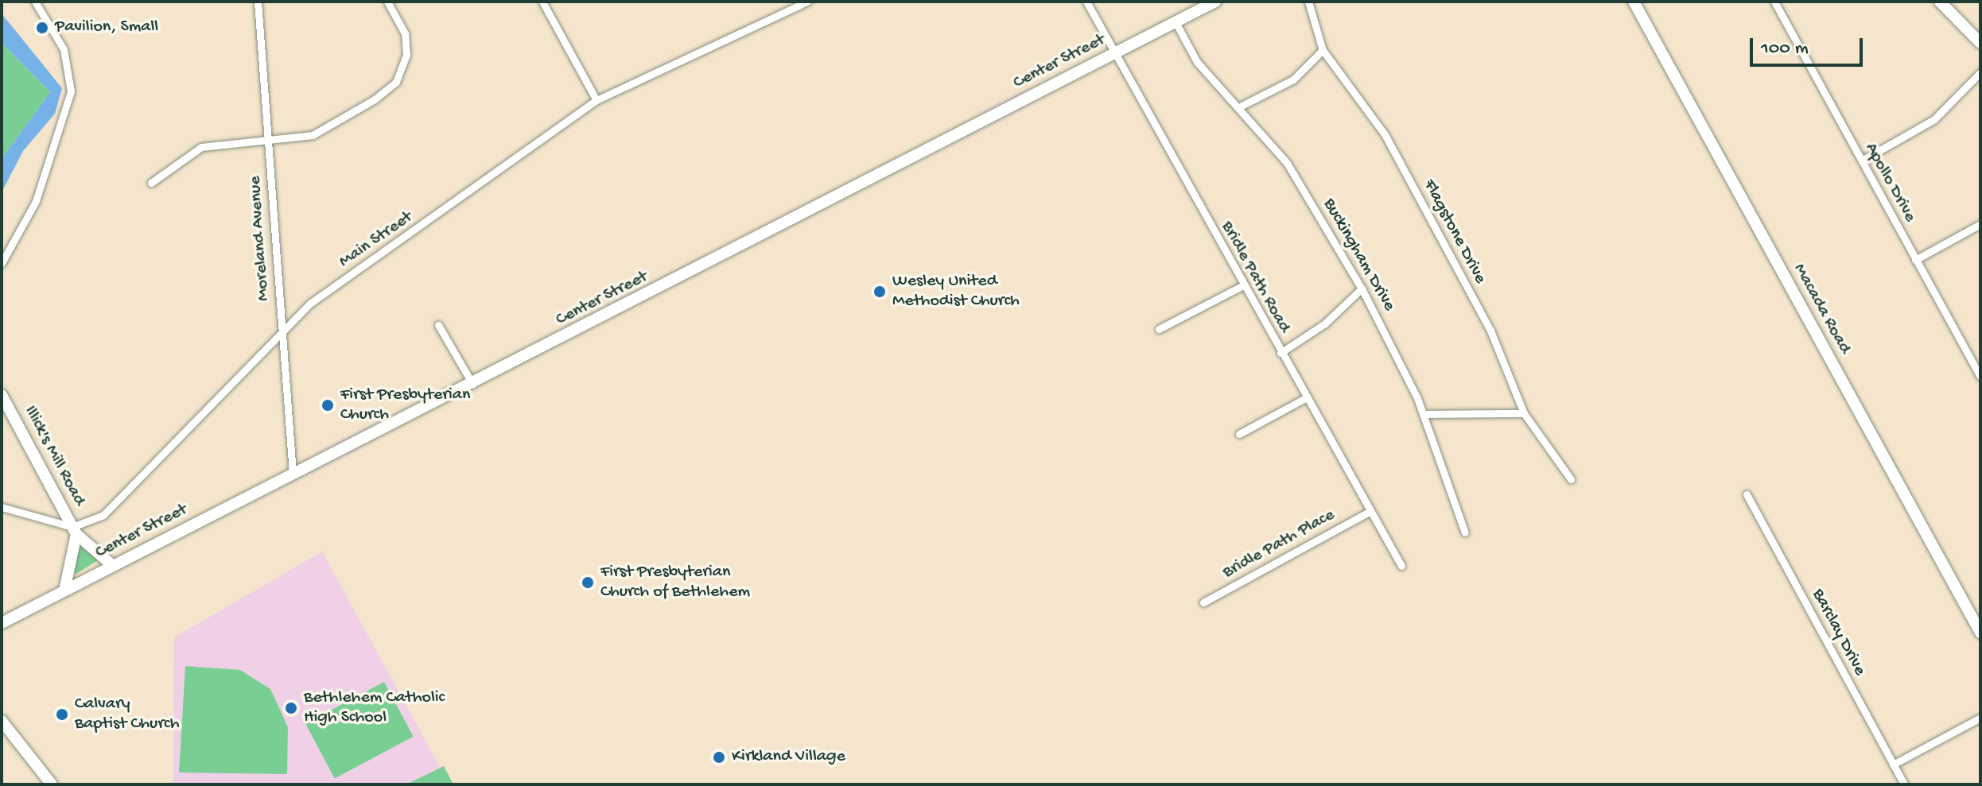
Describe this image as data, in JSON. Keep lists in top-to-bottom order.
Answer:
{
  "streets": {
    "main road": ["Center Street", "Macada Road", "Illick's Mill Road"],
    "street": [
      "Apollo Drive",
      "Flagstone Drive",
      "Moreland Avenue",
      "Main Street",
      "Buckingham Drive",
      "Bridle Path Road",
      "Bridle Path Place",
      "Barclay Drive"
    ]
  },
  "crossings": [
    ["Center Street", "Moreland Avenue"],
    ["Center Street", "Buckingham Drive"],
    ["Center Street", "Bridle Path Road"],
    ["Center Street", "Illick's Mill Road"],
    ["Moreland Avenue", "Main Street"],
    ["Main Street", "Illick's Mill Road"],
    ["Bridle Path Road", "Bridle Path Place"]
  ],
  "places": [
    "Pavilion, Small",
    "Wesley United Methodist Church",
    "First Presbyterian Church",
    "First Presbyterian Church of Bethlehem",
    "Bethlehem Catholic High School",
    "Calvary Baptist Church",
    "Kirkland Village"
  ],
  "scale_bar": "100 m"
}
